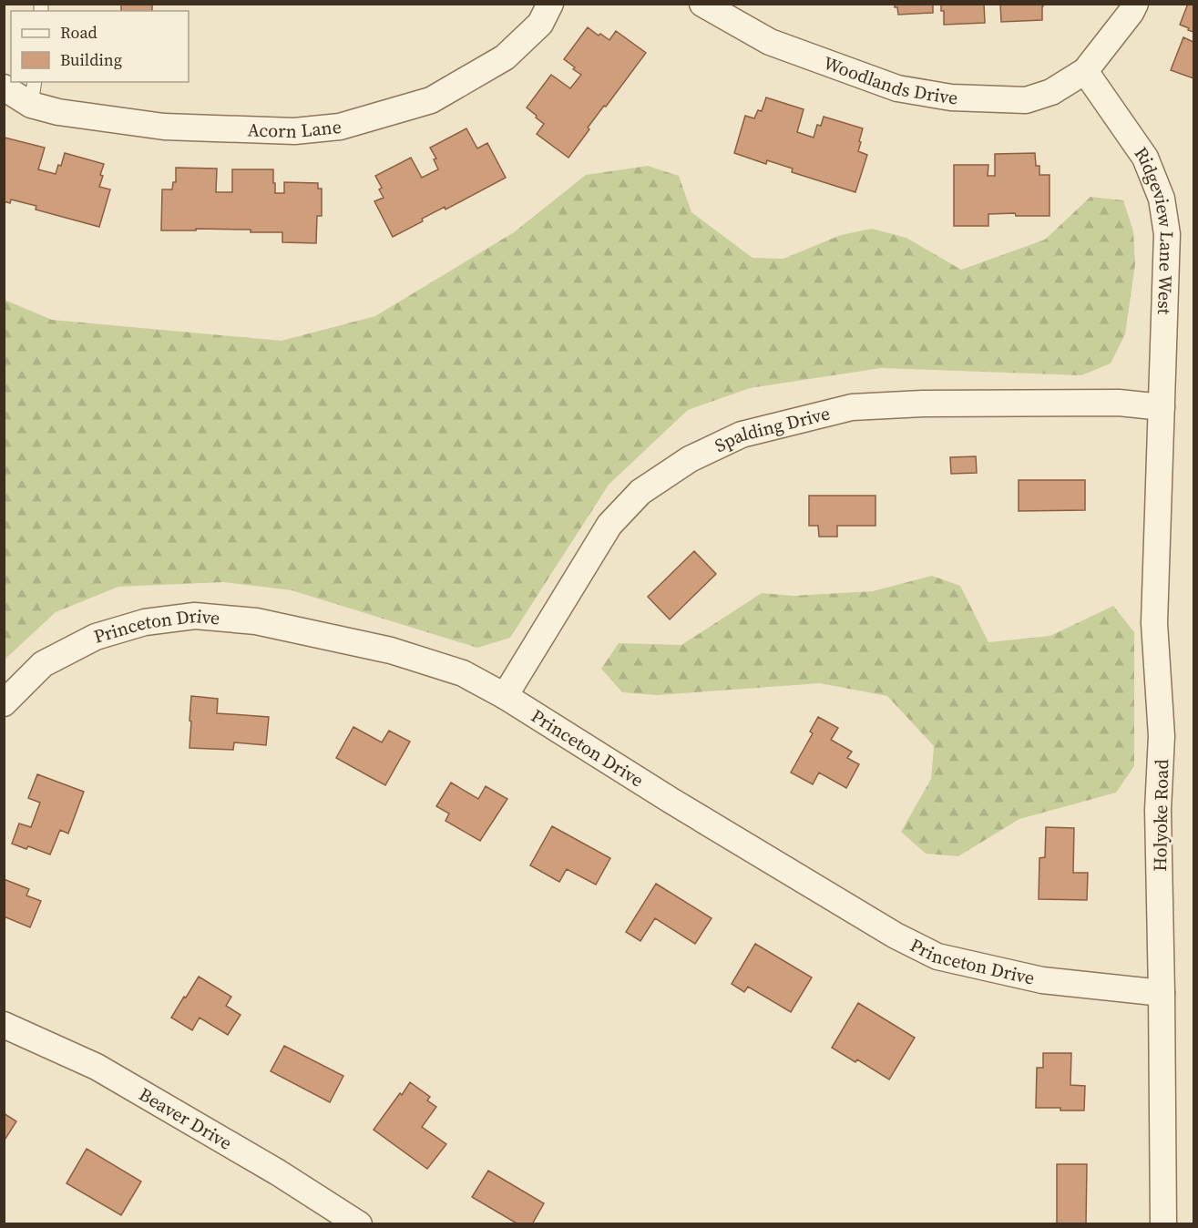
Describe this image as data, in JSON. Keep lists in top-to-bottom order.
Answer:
{
  "streets": {
    "street": [
      "Woodlands Drive",
      "Acorn Lane",
      "Ridgeview Lane West",
      "Spalding Drive",
      "Princeton Drive",
      "Holyoke Road",
      "Beaver Drive"
    ]
  },
  "crossings": [
    ["Woodlands Drive", "Ridgeview Lane West"],
    ["Ridgeview Lane West", "Spalding Drive"],
    ["Ridgeview Lane West", "Holyoke Road"],
    ["Spalding Drive", "Princeton Drive"],
    ["Spalding Drive", "Holyoke Road"],
    ["Princeton Drive", "Holyoke Road"]
  ],
  "legend": ["Road", "Building"]
}
